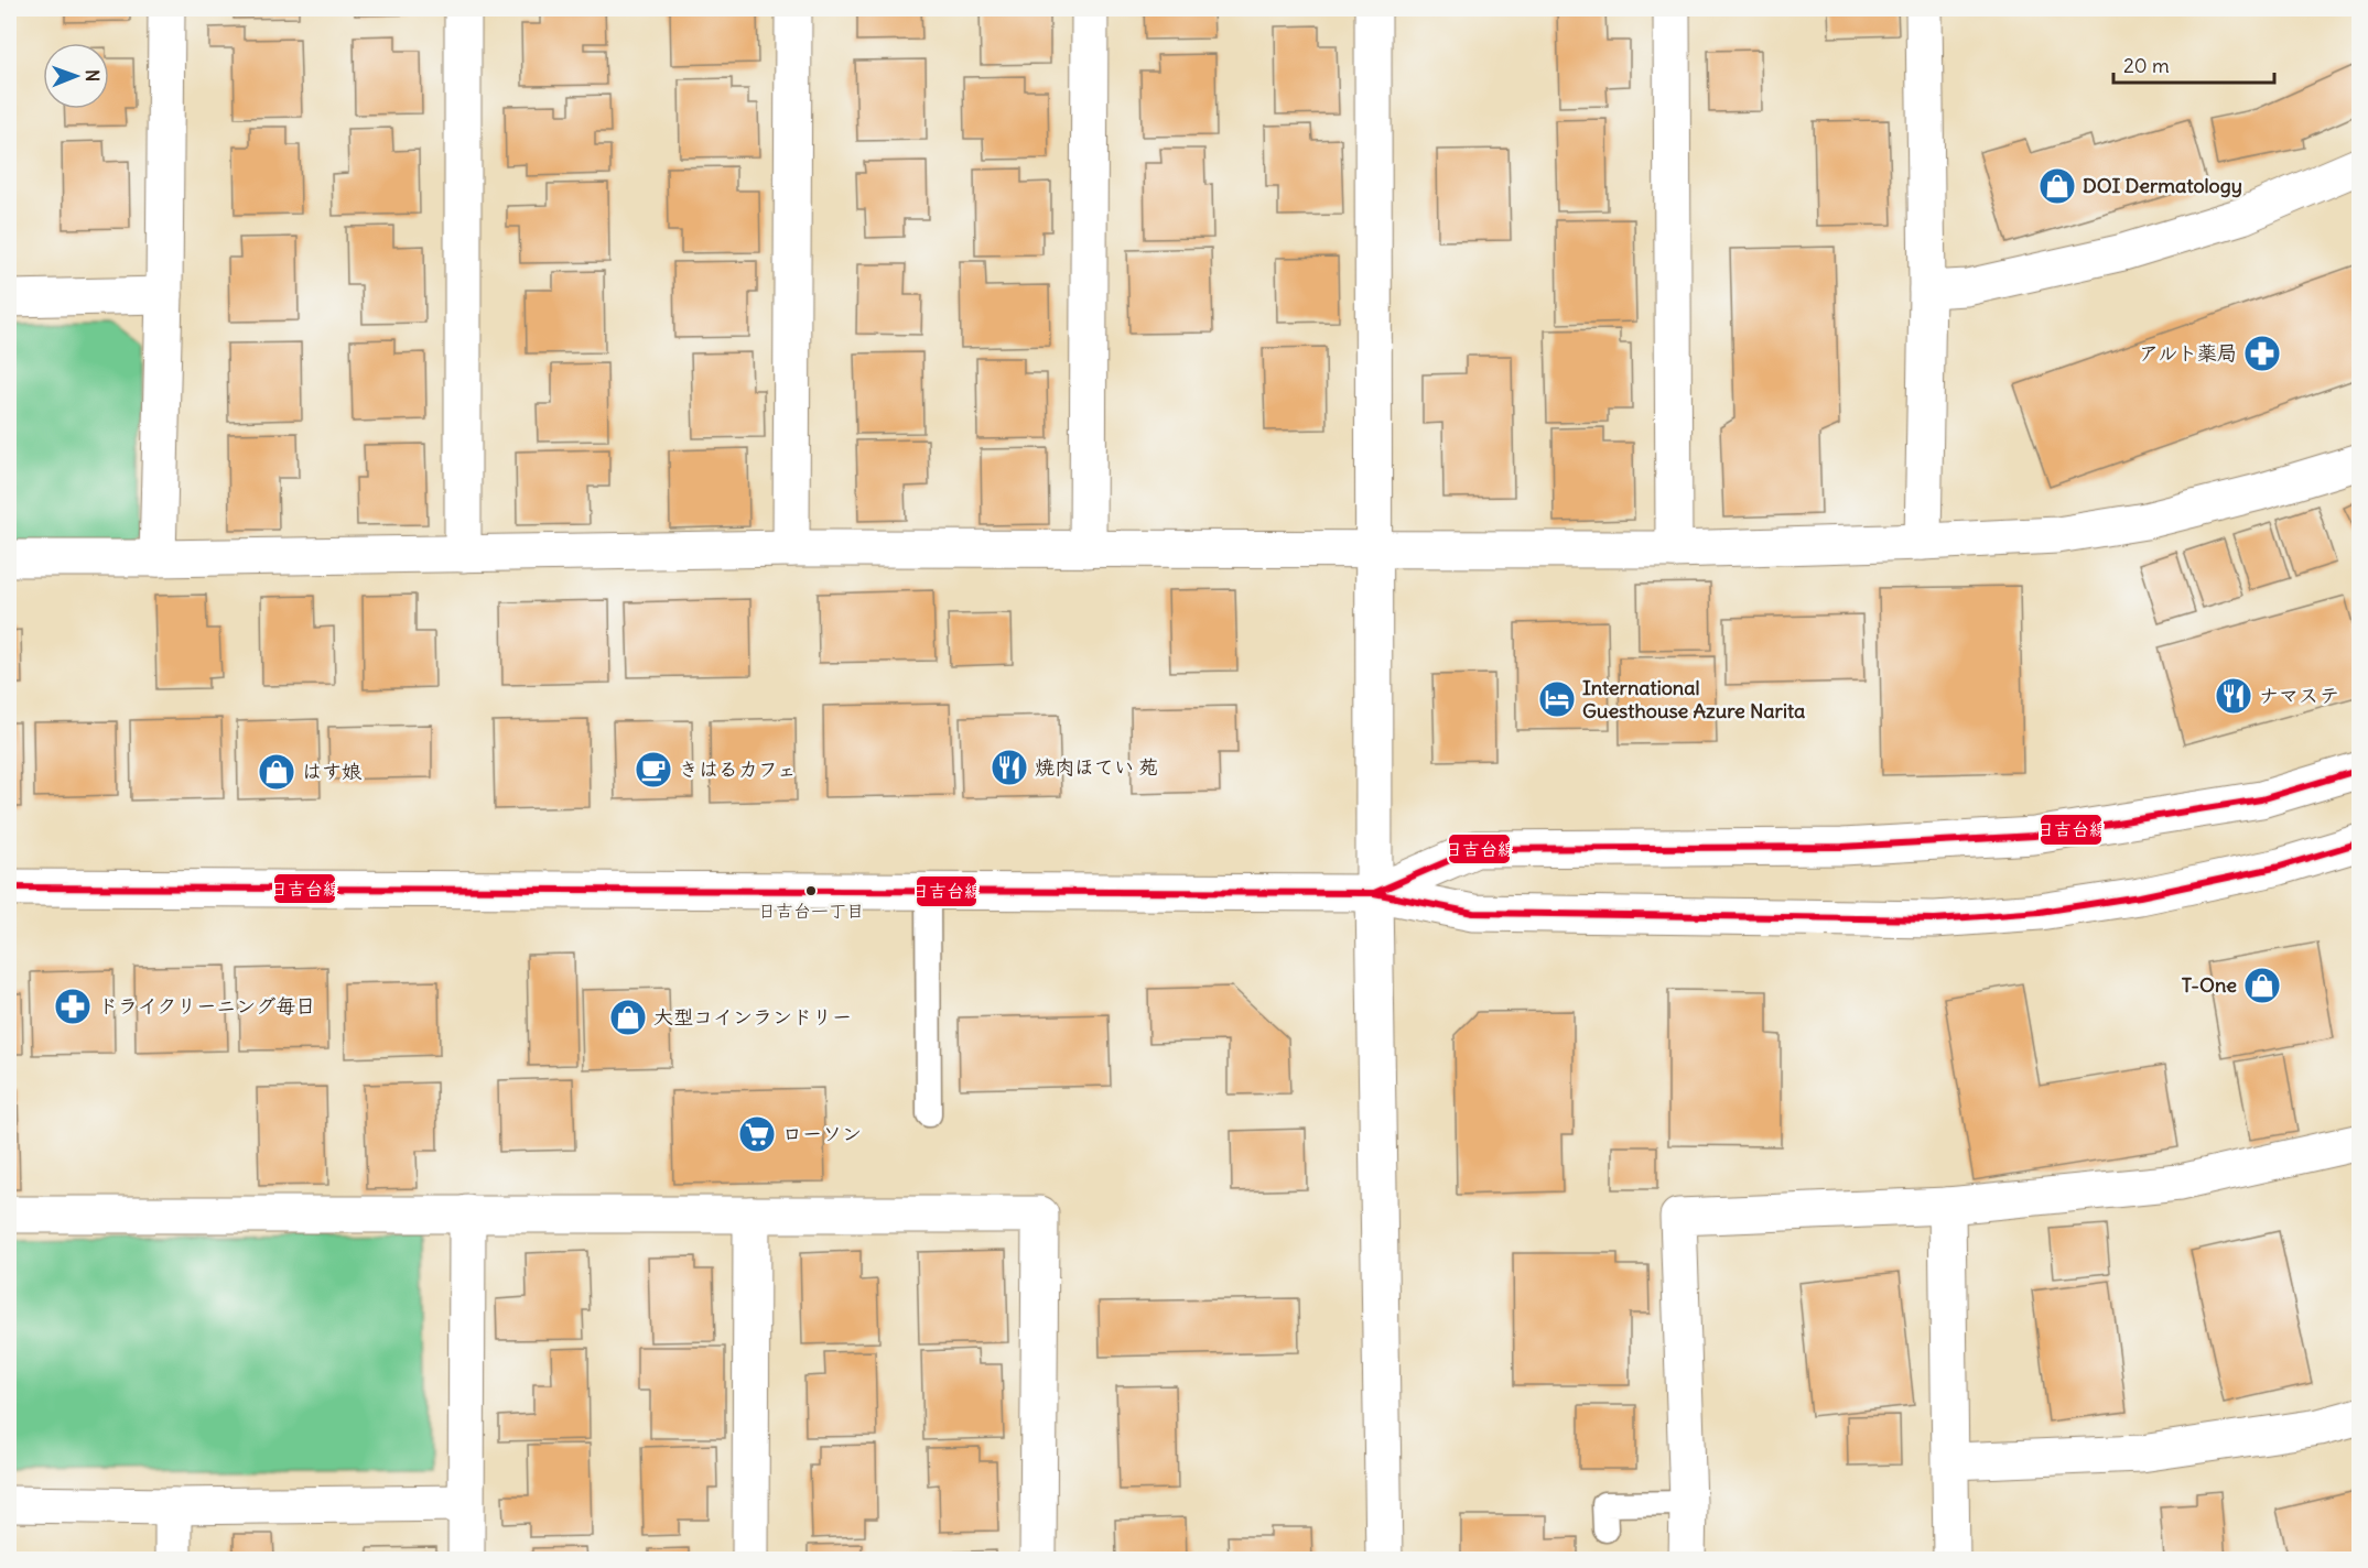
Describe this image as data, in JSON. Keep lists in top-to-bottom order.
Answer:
{
  "places": {
    "shop": [
      "DOI Dermatology",
      "はす娘",
      "T-One",
      "大型コインランドリー"
    ],
    "pharmacy": ["アルト薬局", "ドライクリーニング毎日"],
    "restaurant": ["ナマステ", "焼肉ほてい 苑"],
    "hotel": ["International Guesthouse Azure Narita"],
    "cafe": ["きはるカフェ"],
    "other": ["日吉台一丁目"],
    "supermarket": ["ローソン"]
  },
  "lines": ["transit line 日吉台線"],
  "scale_bar": "20 m",
  "north": "right"
}
